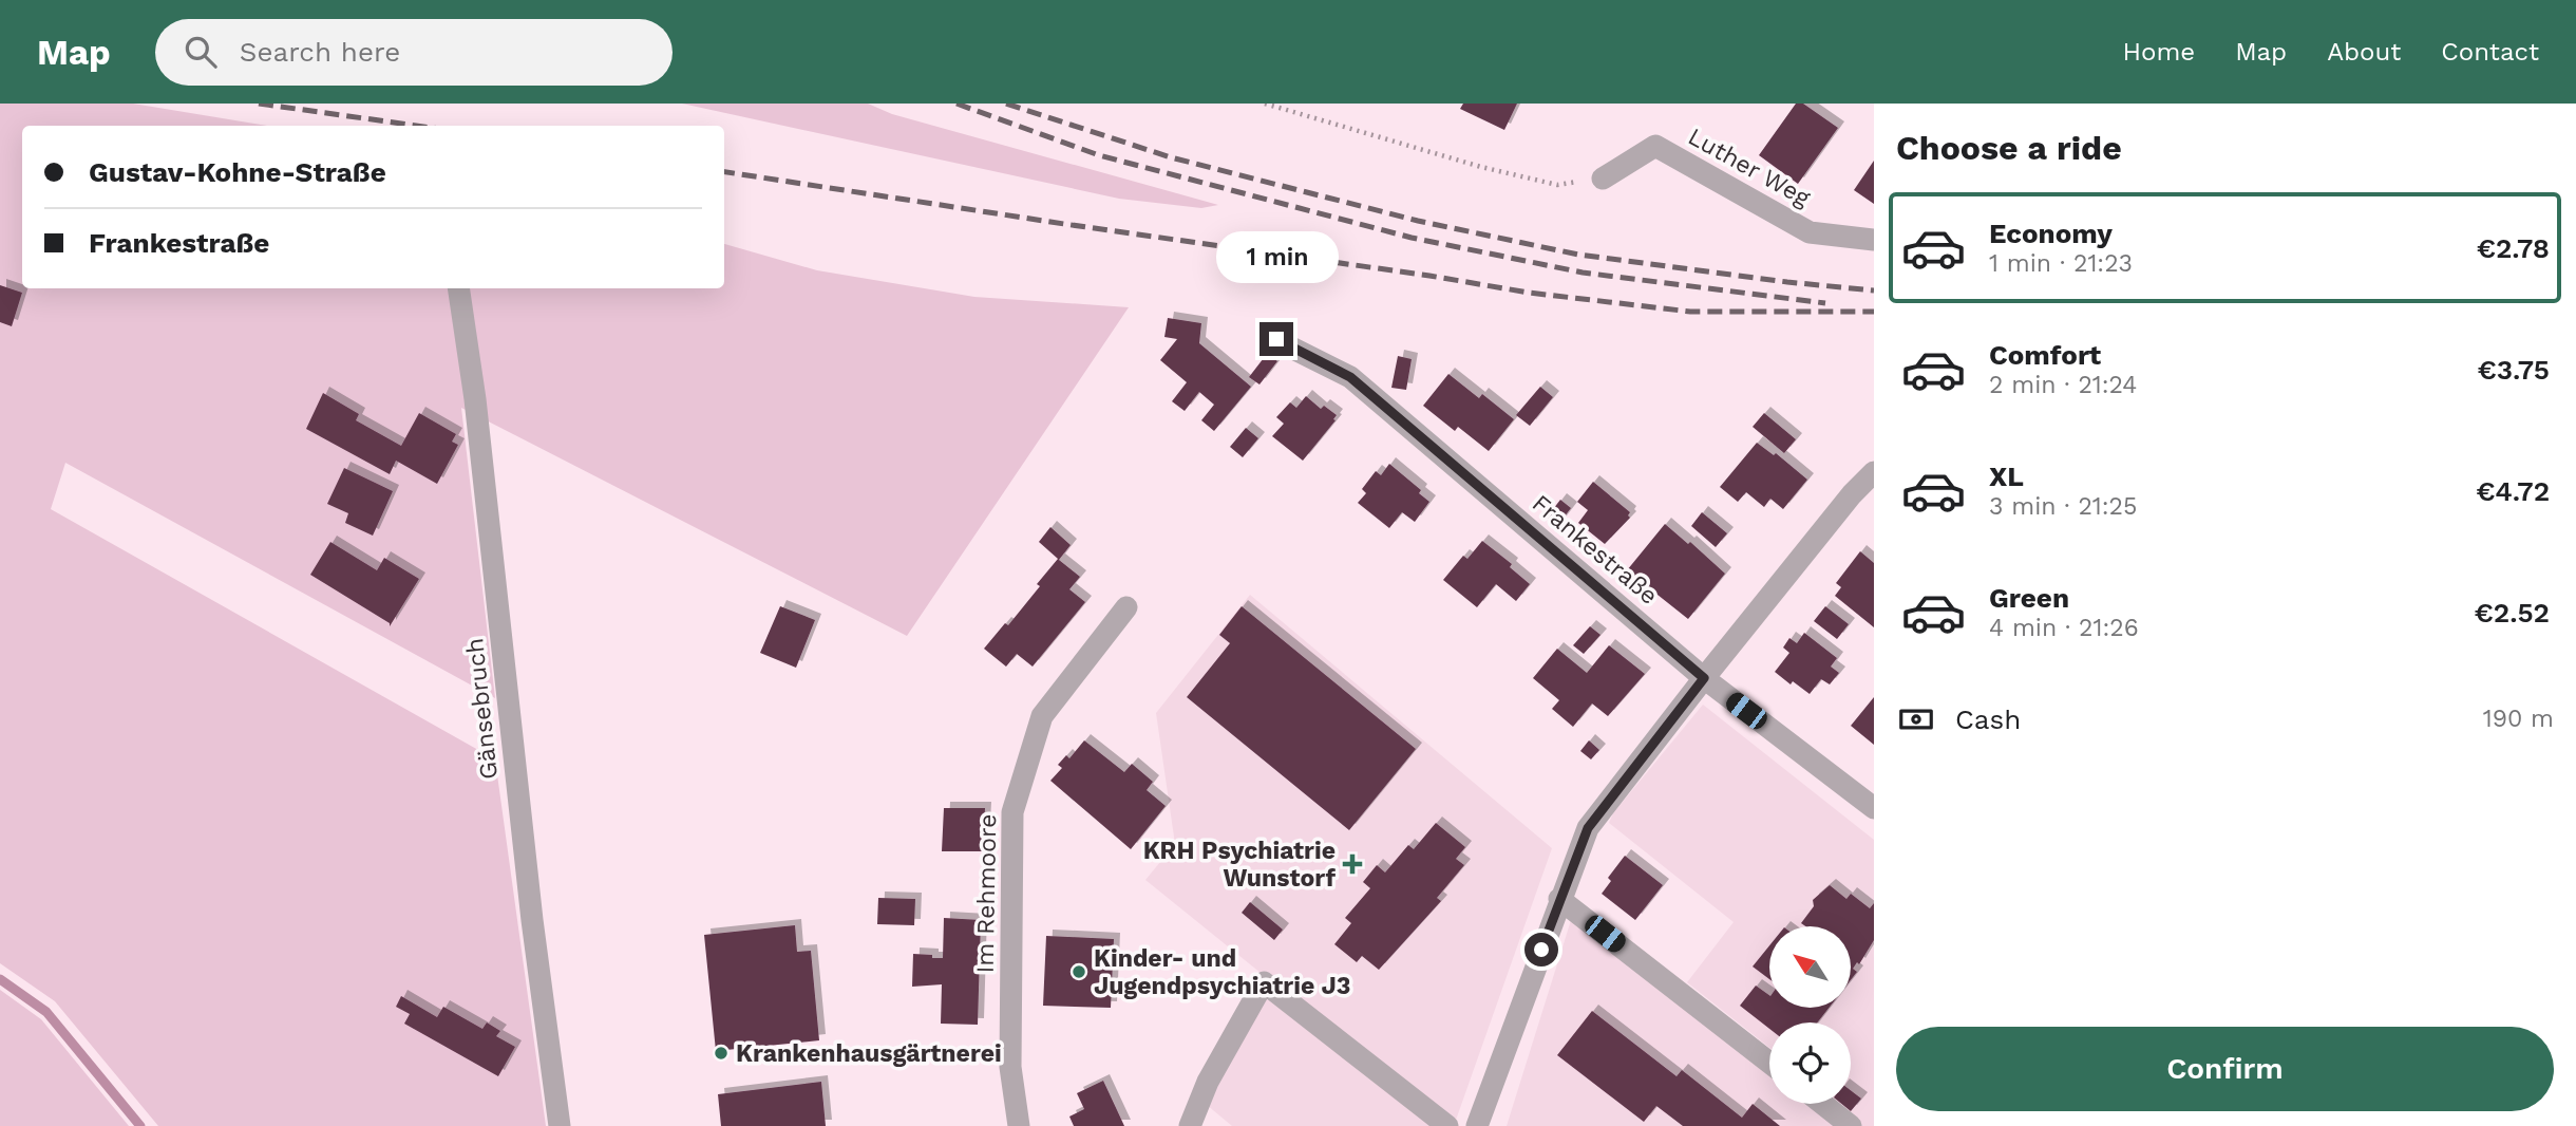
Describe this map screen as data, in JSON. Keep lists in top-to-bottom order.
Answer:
{
  "streets": {
    "street": [
      "Luther Weg",
      "Frankestraße",
      "Gänsebruch",
      "Im Rehmoore"
    ]
  },
  "places": {
    "health": ["KRH Psychiatrie Wunstorf"],
    "other": ["Kinder- und Jugendpsychiatrie J3", "Krankenhausgärtnerei"]
  },
  "north": "top left",
  "page": {
    "header": "Map",
    "search": "Search here",
    "nav": [
      "Home",
      "Map",
      "About",
      "Contact"
    ],
    "heading": "Choose a ride",
    "banner": ["Gustav-Kohne-Straße", "Frankestraße"],
    "list": [
      {
        "name": "Economy",
        "note": "1 min · 21:23",
        "value": "€2.78"
      },
      {
        "name": "Comfort",
        "note": "2 min · 21:24",
        "value": "€3.75"
      },
      {
        "name": "XL",
        "note": "3 min · 21:25",
        "value": "€4.72"
      },
      {
        "name": "Green",
        "note": "4 min · 21:26",
        "value": "€2.52"
      }
    ],
    "bubble": "1 min",
    "pay": ["Cash", "190 m"],
    "buttons": "Confirm"
  }
}
